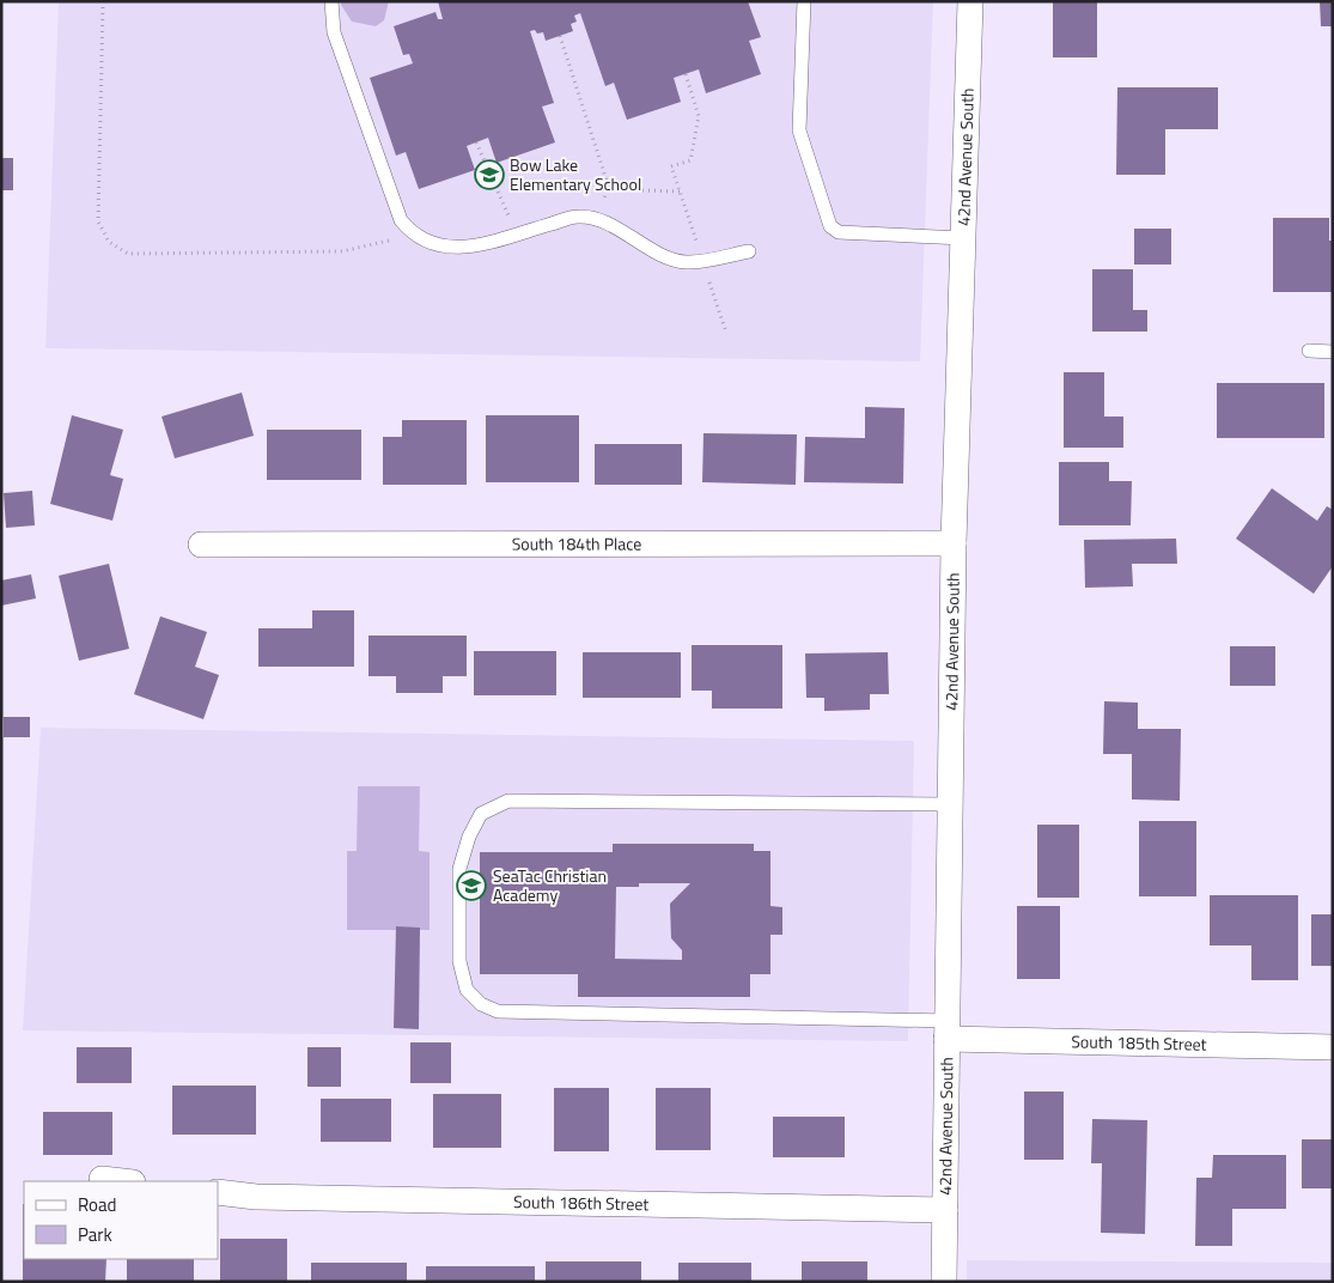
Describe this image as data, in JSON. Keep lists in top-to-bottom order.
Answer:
{
  "streets": {
    "street": [
      "42nd Avenue South",
      "South 184th Place",
      "South 185th Street",
      "South 186th Street"
    ]
  },
  "crossings": [
    ["42nd Avenue South", "South 184th Place"],
    ["42nd Avenue South", "South 185th Street"],
    ["42nd Avenue South", "South 186th Street"]
  ],
  "places": {
    "school or university": ["Bow Lake Elementary School", "SeaTac Christian Academy"]
  },
  "legend": ["Road", "Park"]
}
